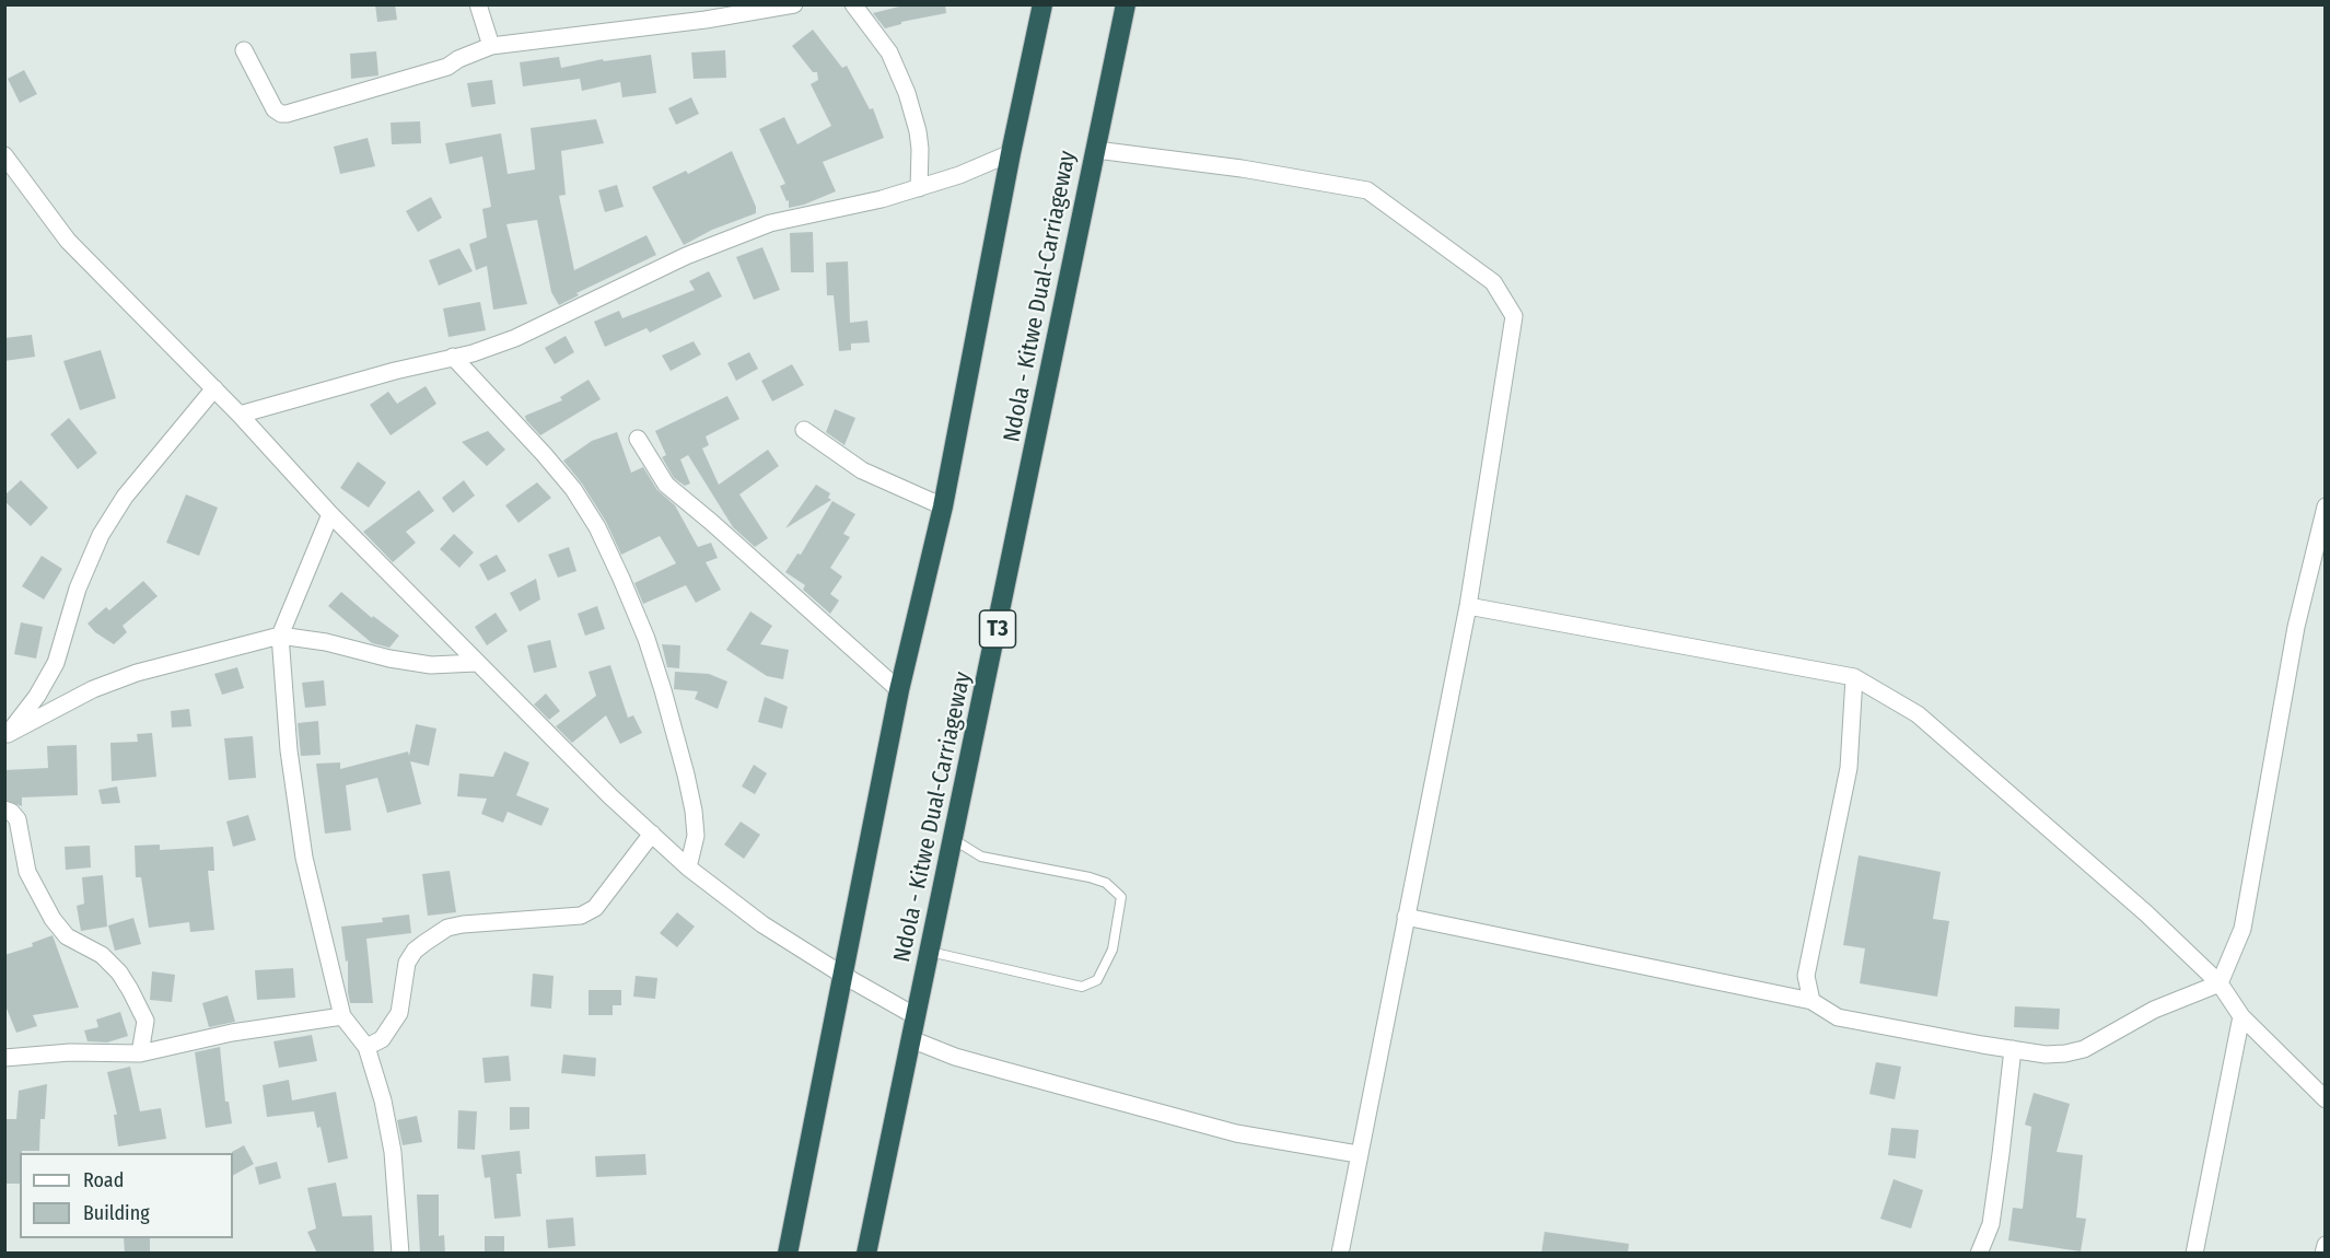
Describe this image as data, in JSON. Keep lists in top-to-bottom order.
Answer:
{
  "streets": {
    "highway": ["Ndola - Kitwe Dual-Carriageway", "T3"]
  },
  "legend": ["Road", "Building"]
}
